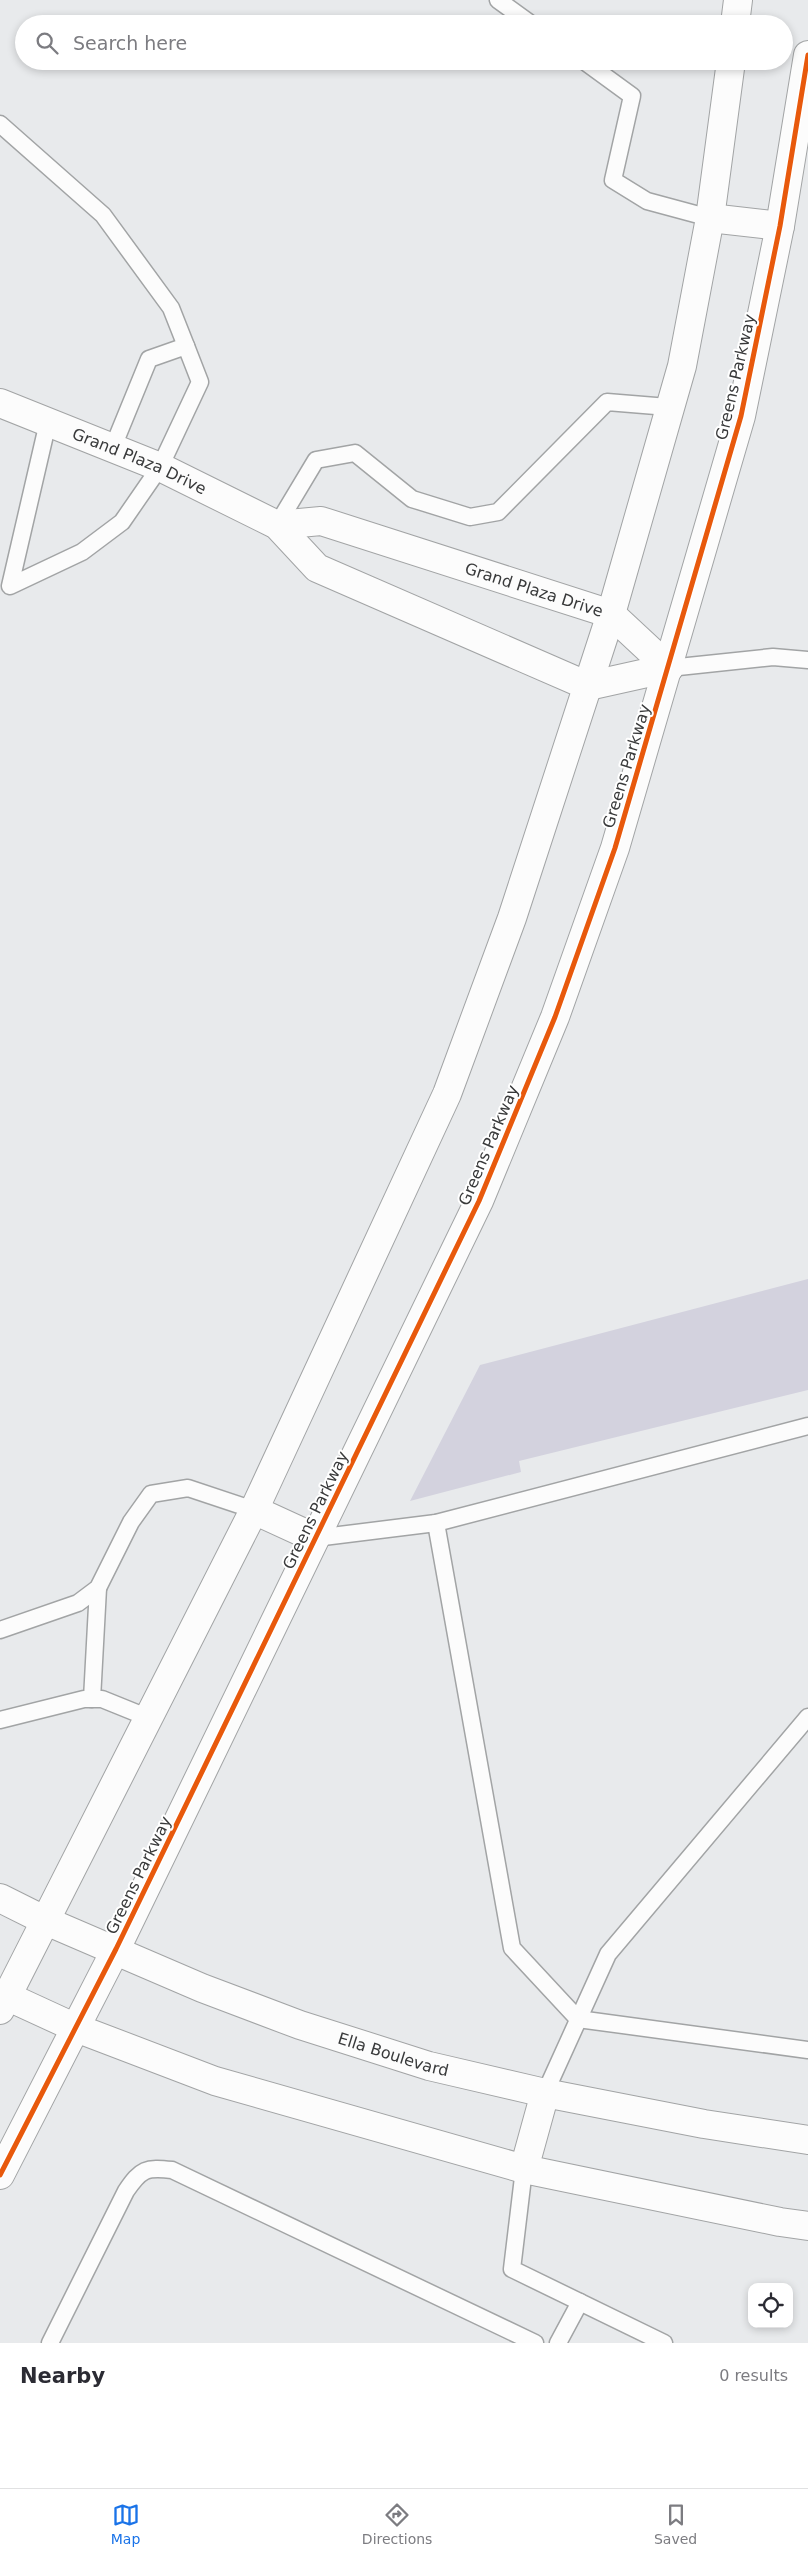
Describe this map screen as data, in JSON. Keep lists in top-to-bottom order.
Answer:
{
  "streets": {
    "street": ["Greens Parkway", "Grand Plaza Drive", "Ella Boulevard"]
  },
  "crossings": [
    ["Greens Parkway", "Grand Plaza Drive"],
    ["Greens Parkway", "Ella Boulevard"]
  ],
  "page": {
    "search": "Search here",
    "heading": ["Nearby", "0 results"],
    "nav": ["Map", "Directions", "Saved"]
  }
}
